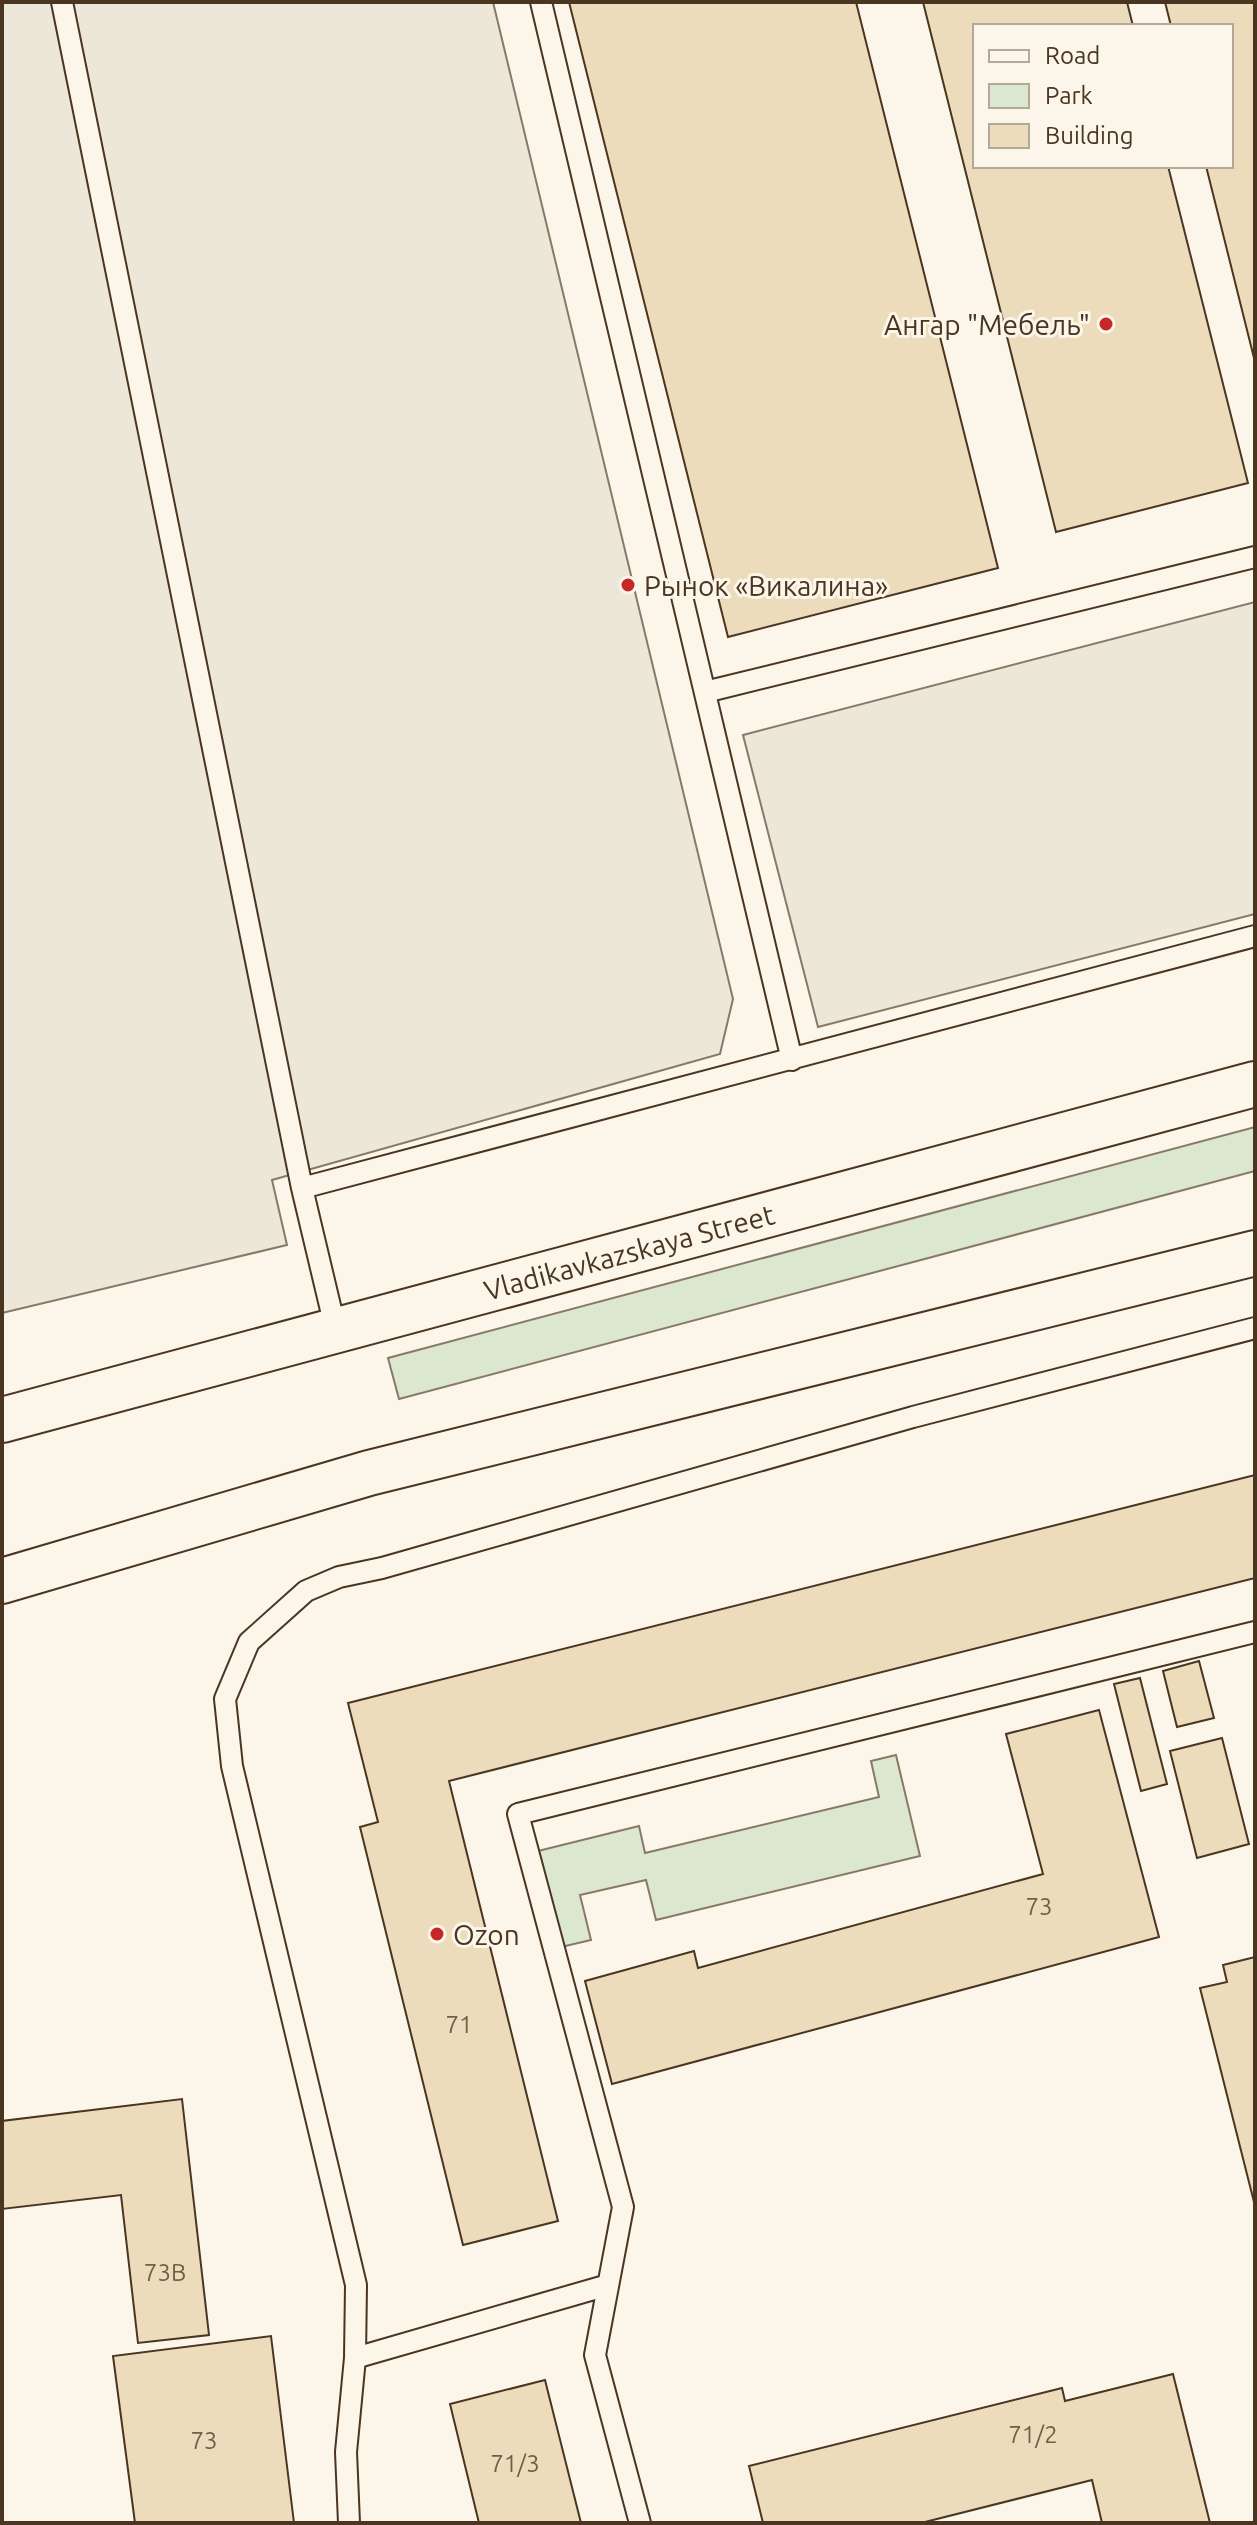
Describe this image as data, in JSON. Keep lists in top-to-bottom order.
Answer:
{
  "streets": {
    "main road": ["Vladikavkazskaya Street"]
  },
  "places": ["Ангар \"Мебель\"", "Рынок «Викалина»", "Ozon"],
  "house_numbers": [
    "73",
    "71",
    "73В",
    "71/2",
    "73",
    "71/3"
  ],
  "legend": ["Road", "Park", "Building"]
}
